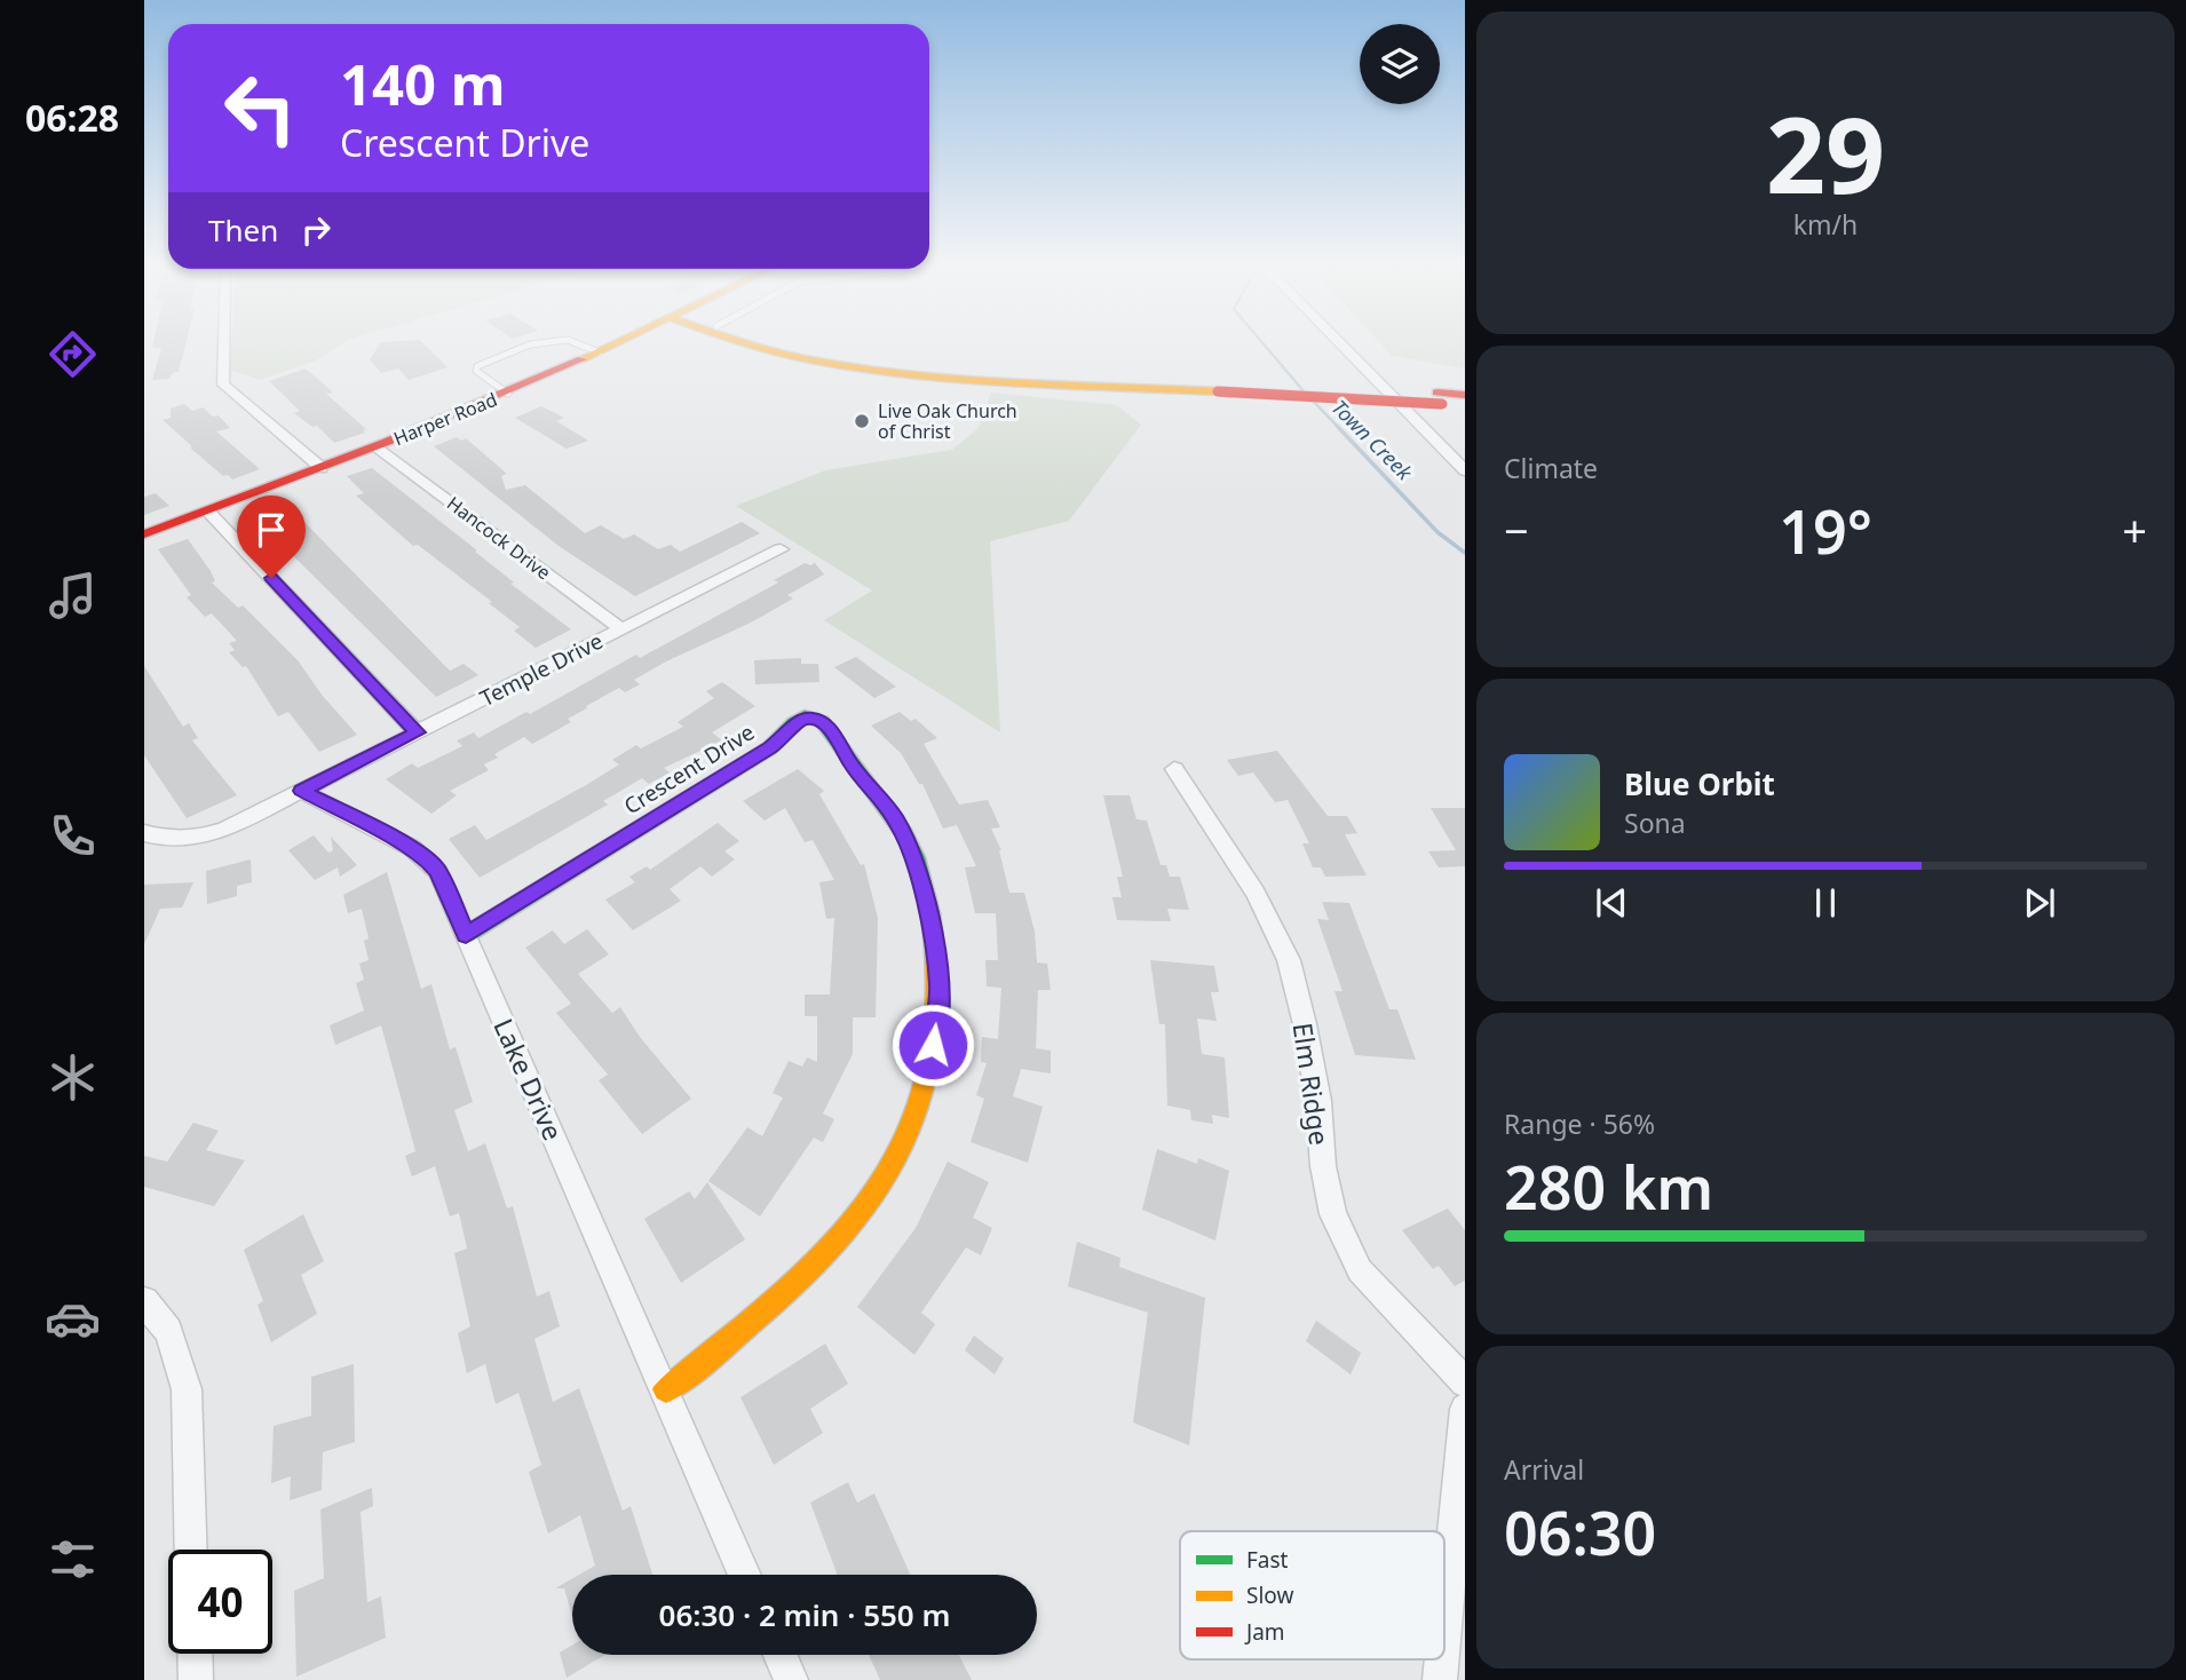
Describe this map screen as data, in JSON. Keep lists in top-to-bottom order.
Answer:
{
  "streets": {
    "main road": ["Harper Road", "Crescent Drive"],
    "street": [
      "Hancock Drive",
      "Temple Drive",
      "Lake Drive",
      "Elm Ridge"
    ]
  },
  "crossings": [
    ["Harper Road", "Hancock Drive"],
    ["Hancock Drive", "Temple Drive"],
    ["Temple Drive", "Lake Drive"],
    ["Crescent Drive", "Lake Drive"]
  ],
  "water": ["Town Creek"],
  "places": ["Live Oak Church of Christ"],
  "legend": ["Fast", "Slow", "Jam"],
  "page": {
    "tabs": "06:28",
    "tile": [
      ["29", "km/h"],
      "Climate",
      ["Range · 56%", "280 km"],
      ["Arrival", "06:30"]
    ],
    "turn": ["140 m", "Crescent Drive"],
    "then": "Then",
    "heat": ["−", "19°", "+"],
    "song": ["Blue Orbit", "Sona"],
    "limit": "40",
    "trip": "06:30 · 2 min · 550 m"
  }
}
